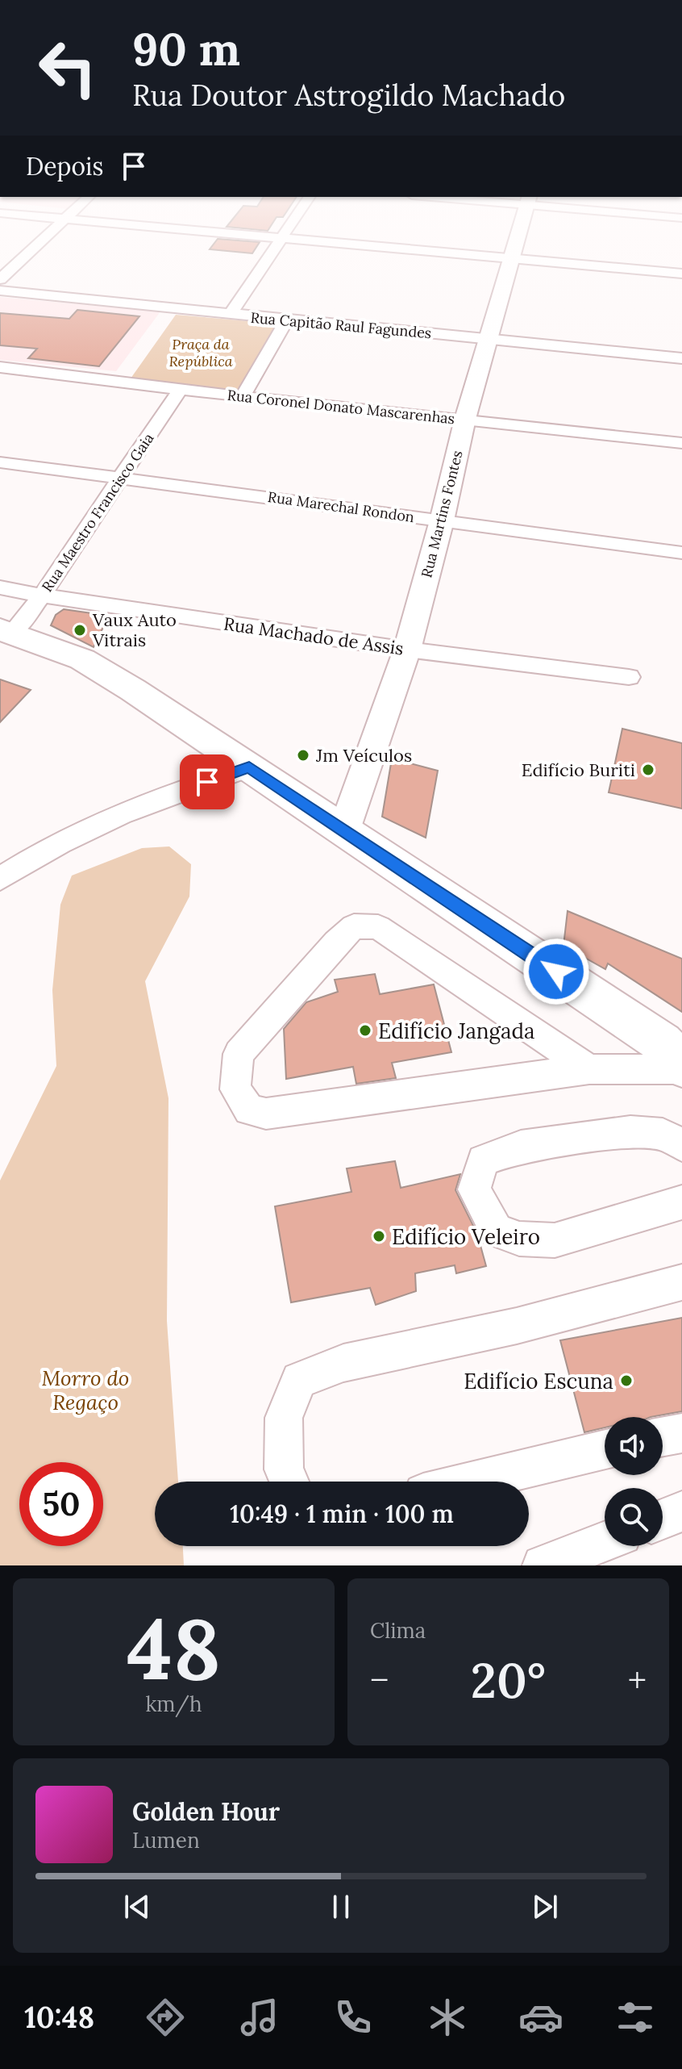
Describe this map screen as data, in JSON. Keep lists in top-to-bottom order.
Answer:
{
  "streets": {
    "street": [
      "Rua Capitão Raul Fagundes",
      "Rua Coronel Donato Mascarenhas",
      "Rua Marechal Rondon",
      "Rua Maestro Francisco Gaia",
      "Rua Martins Fontes",
      "Rua Machado de Assis"
    ]
  },
  "crossings": [
    ["Rua Capitão Raul Fagundes", "Rua Martins Fontes"],
    ["Rua Coronel Donato Mascarenhas", "Rua Maestro Francisco Gaia"],
    ["Rua Coronel Donato Mascarenhas", "Rua Martins Fontes"],
    ["Rua Marechal Rondon", "Rua Maestro Francisco Gaia"],
    ["Rua Marechal Rondon", "Rua Martins Fontes"],
    ["Rua Maestro Francisco Gaia", "Rua Machado de Assis"],
    ["Rua Martins Fontes", "Rua Machado de Assis"]
  ],
  "parks": ["Praça da República", "Morro do Regaço"],
  "places": [
    "Vaux Auto Vitrais",
    "Jm Veículos",
    "Edifício Buriti",
    "Edifício Jangada",
    "Edifício Veleiro",
    "Edifício Escuna"
  ],
  "page": {
    "turn": ["90 m", "Rua Doutor Astrogildo Machado"],
    "then": "Depois",
    "limit": "50",
    "trip": "10:49 · 1 min · 100 m",
    "tile": [
      ["48", "km/h"],
      "Clima"
    ],
    "heat": ["−", "20°", "+"],
    "song": ["Golden Hour", "Lumen"],
    "tabs": "10:48"
  }
}
